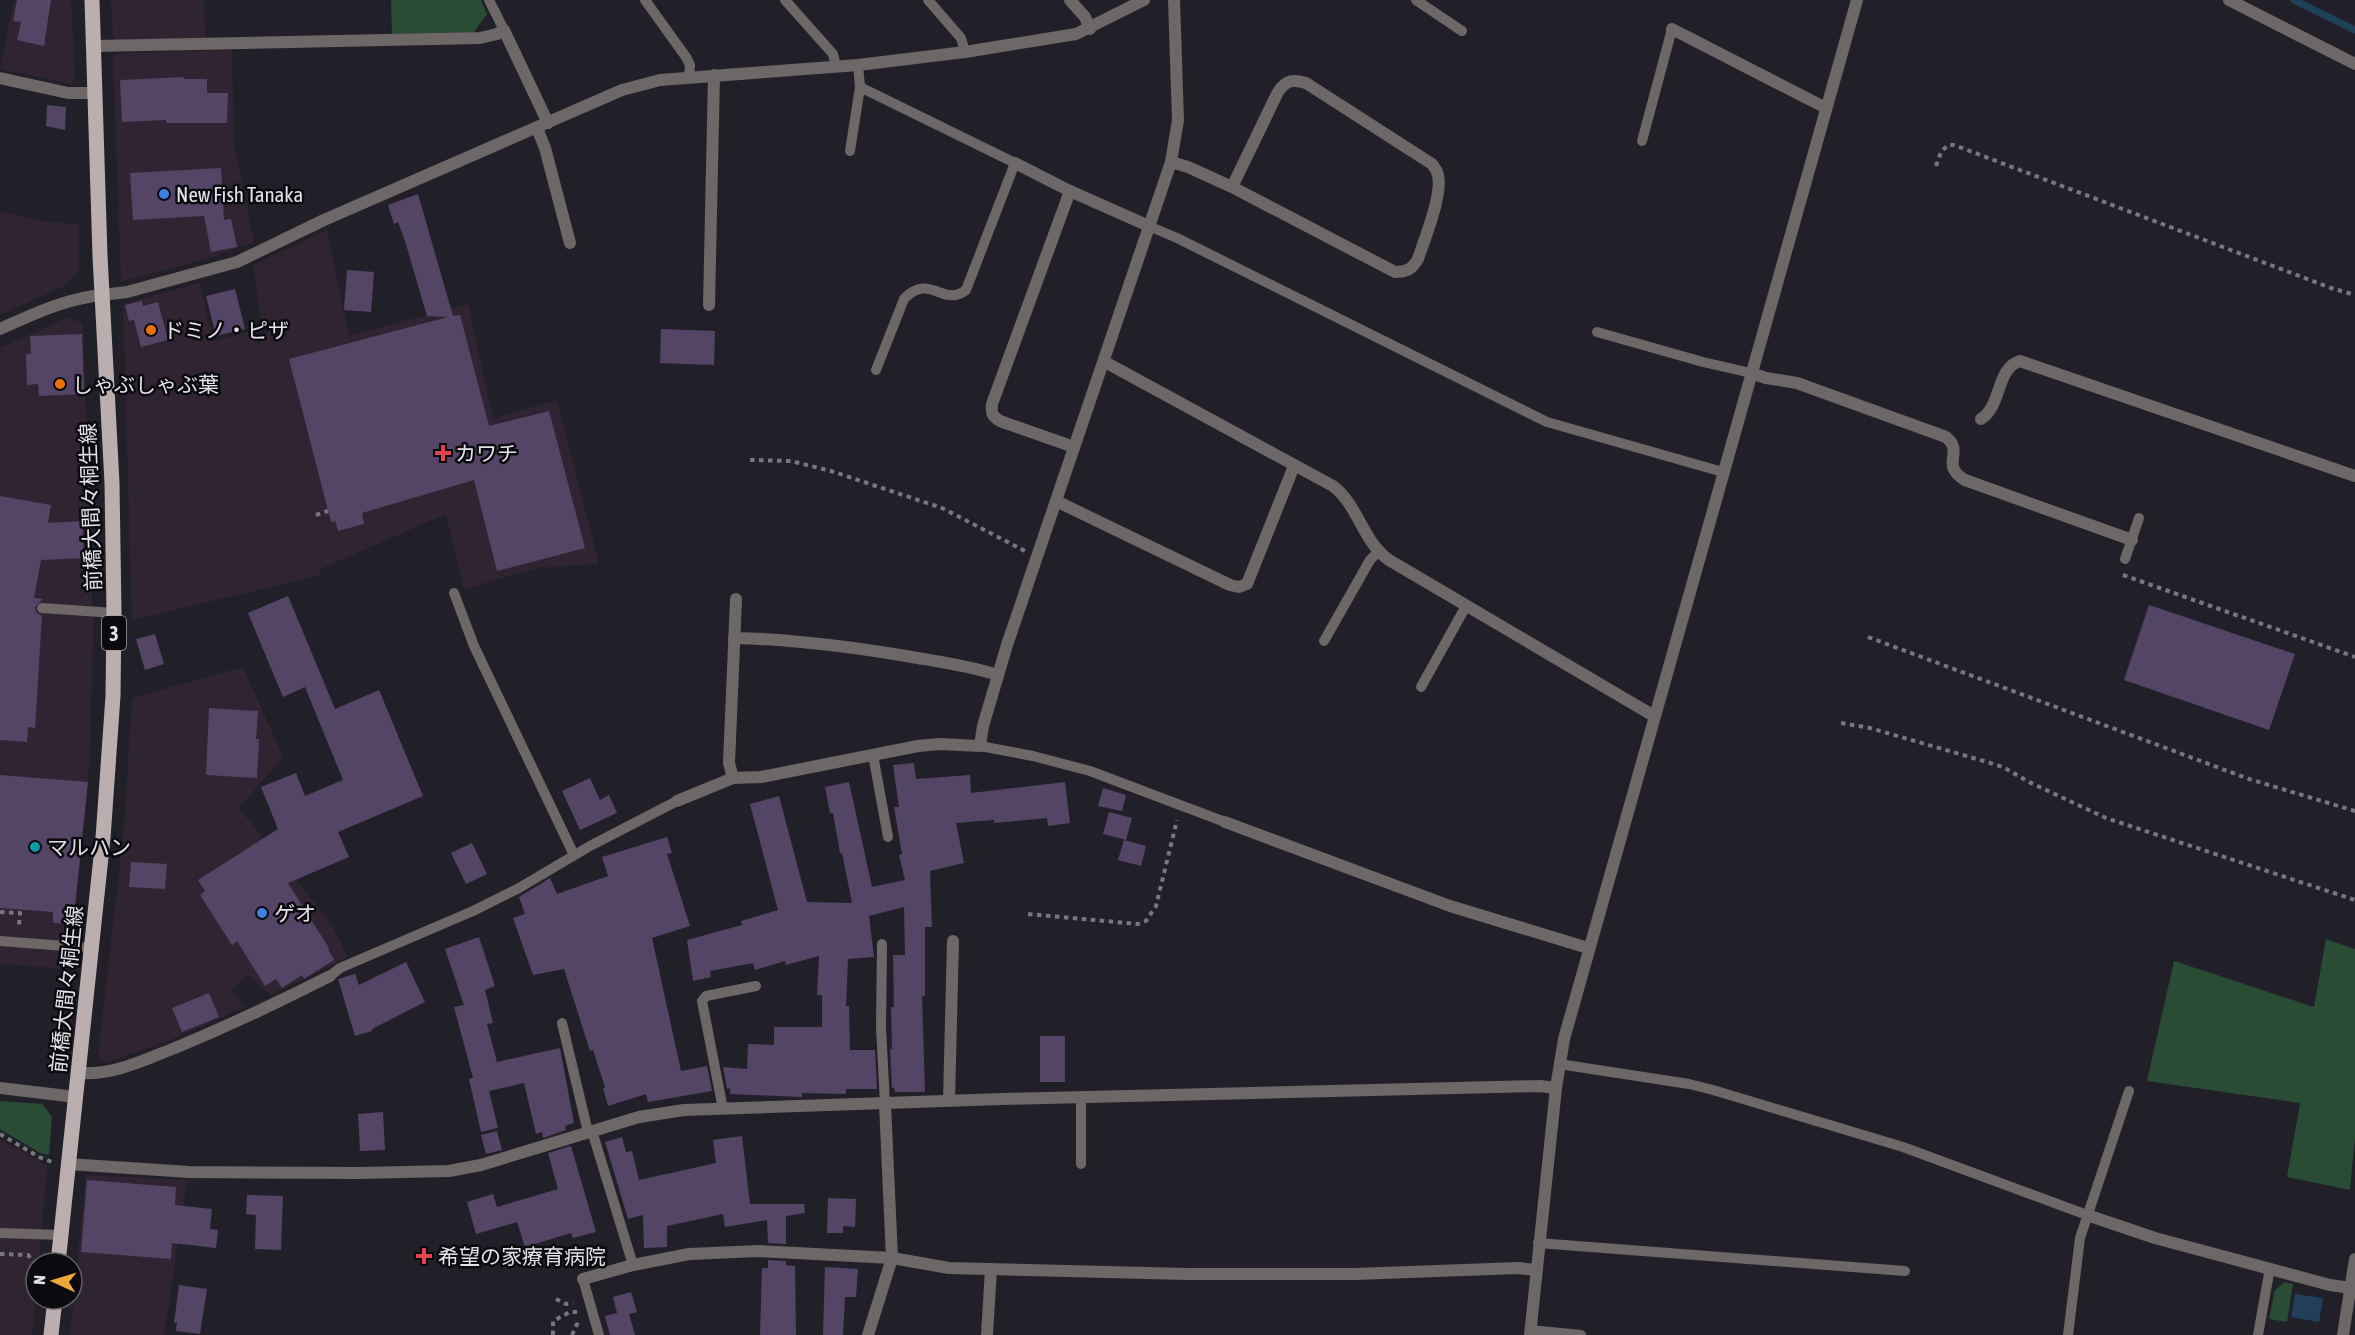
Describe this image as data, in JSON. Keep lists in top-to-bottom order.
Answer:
{
  "streets": {
    "main road": ["前橋大間々桐生線", "3"]
  },
  "places": {
    "other": [
      "New Fish Tanaka",
      "ドミノ・ピザ",
      "しゃぶしゃぶ葉",
      "マルハン",
      "ゲオ"
    ],
    "health": ["カワチ", "希望の家療育病院"]
  },
  "north": "left"
}
